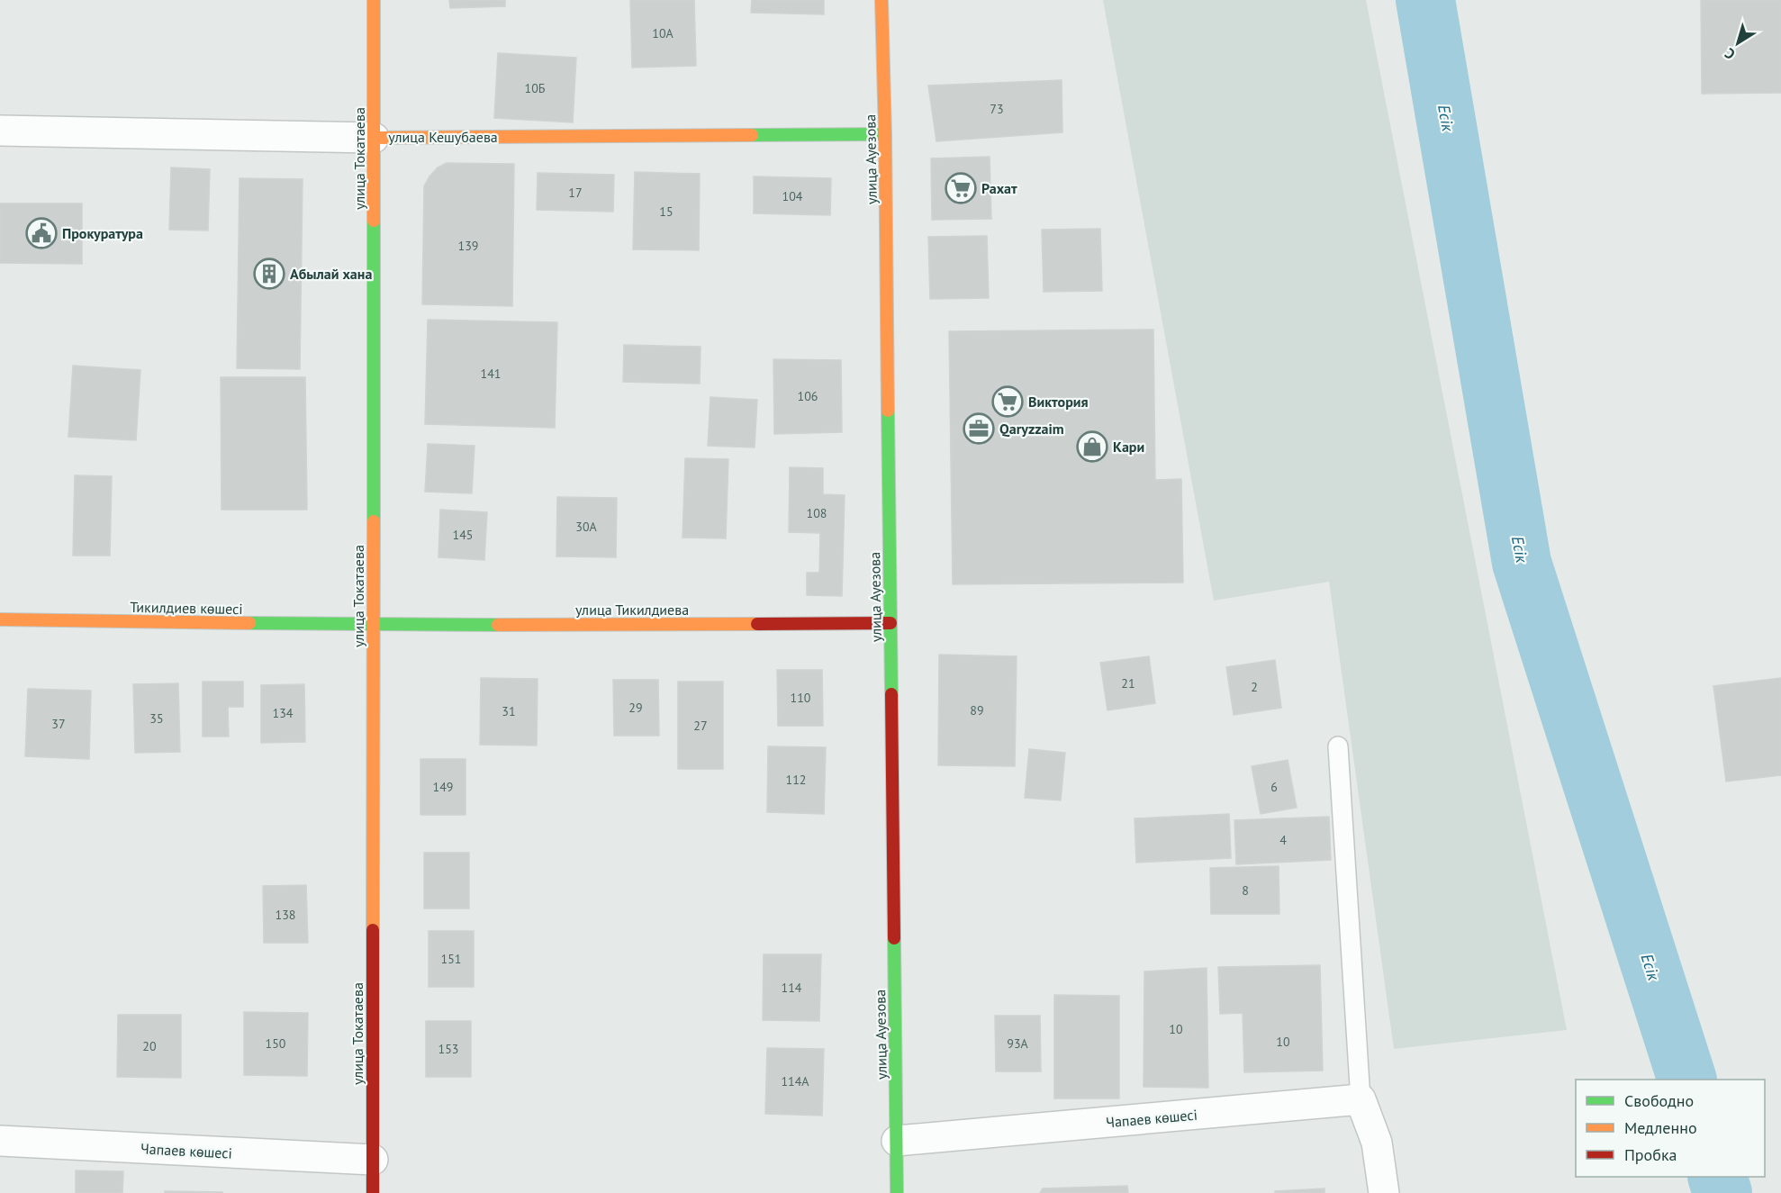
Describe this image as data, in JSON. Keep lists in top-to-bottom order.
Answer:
{
  "streets": {
    "street": [
      "улица Кешубаева",
      "улица Токатаева",
      "улица Ауезова",
      "Тикилдиев көшесі",
      "улица Тикилдиева",
      "Чапаев көшесі"
    ]
  },
  "crossings": [
    ["улица Кешубаева", "улица Токатаева"],
    ["улица Кешубаева", "улица Ауезова"],
    ["улица Токатаева", "Тикилдиев көшесі"],
    ["улица Токатаева", "улица Тикилдиева"],
    ["улица Токатаева", "Чапаев көшесі"],
    ["улица Ауезова", "улица Тикилдиева"],
    ["улица Ауезова", "Чапаев көшесі"],
    ["Тикилдиев көшесі", "улица Тикилдиева"]
  ],
  "water": ["Есік"],
  "places": {
    "supermarket": ["Рахат", "Виктория"],
    "public building": ["Прокуратура"],
    "building": ["Абылай хана"],
    "office": ["Qaryzzaim"],
    "shop": ["Кари"]
  },
  "house_numbers": [
    "10А",
    "10Б",
    "73",
    "17",
    "104",
    "15",
    "139",
    "141",
    "106",
    "108",
    "30А",
    "145",
    "21",
    "2",
    "110",
    "29",
    "89",
    "31",
    "134",
    "35",
    "37",
    "27",
    "112",
    "149",
    "6",
    "4",
    "8",
    "138",
    "151",
    "114",
    "10",
    "10",
    "150",
    "93А",
    "20",
    "153",
    "114А"
  ],
  "legend": ["Свободно", "Медленно", "Пробка"],
  "north": "bottom left"
}
